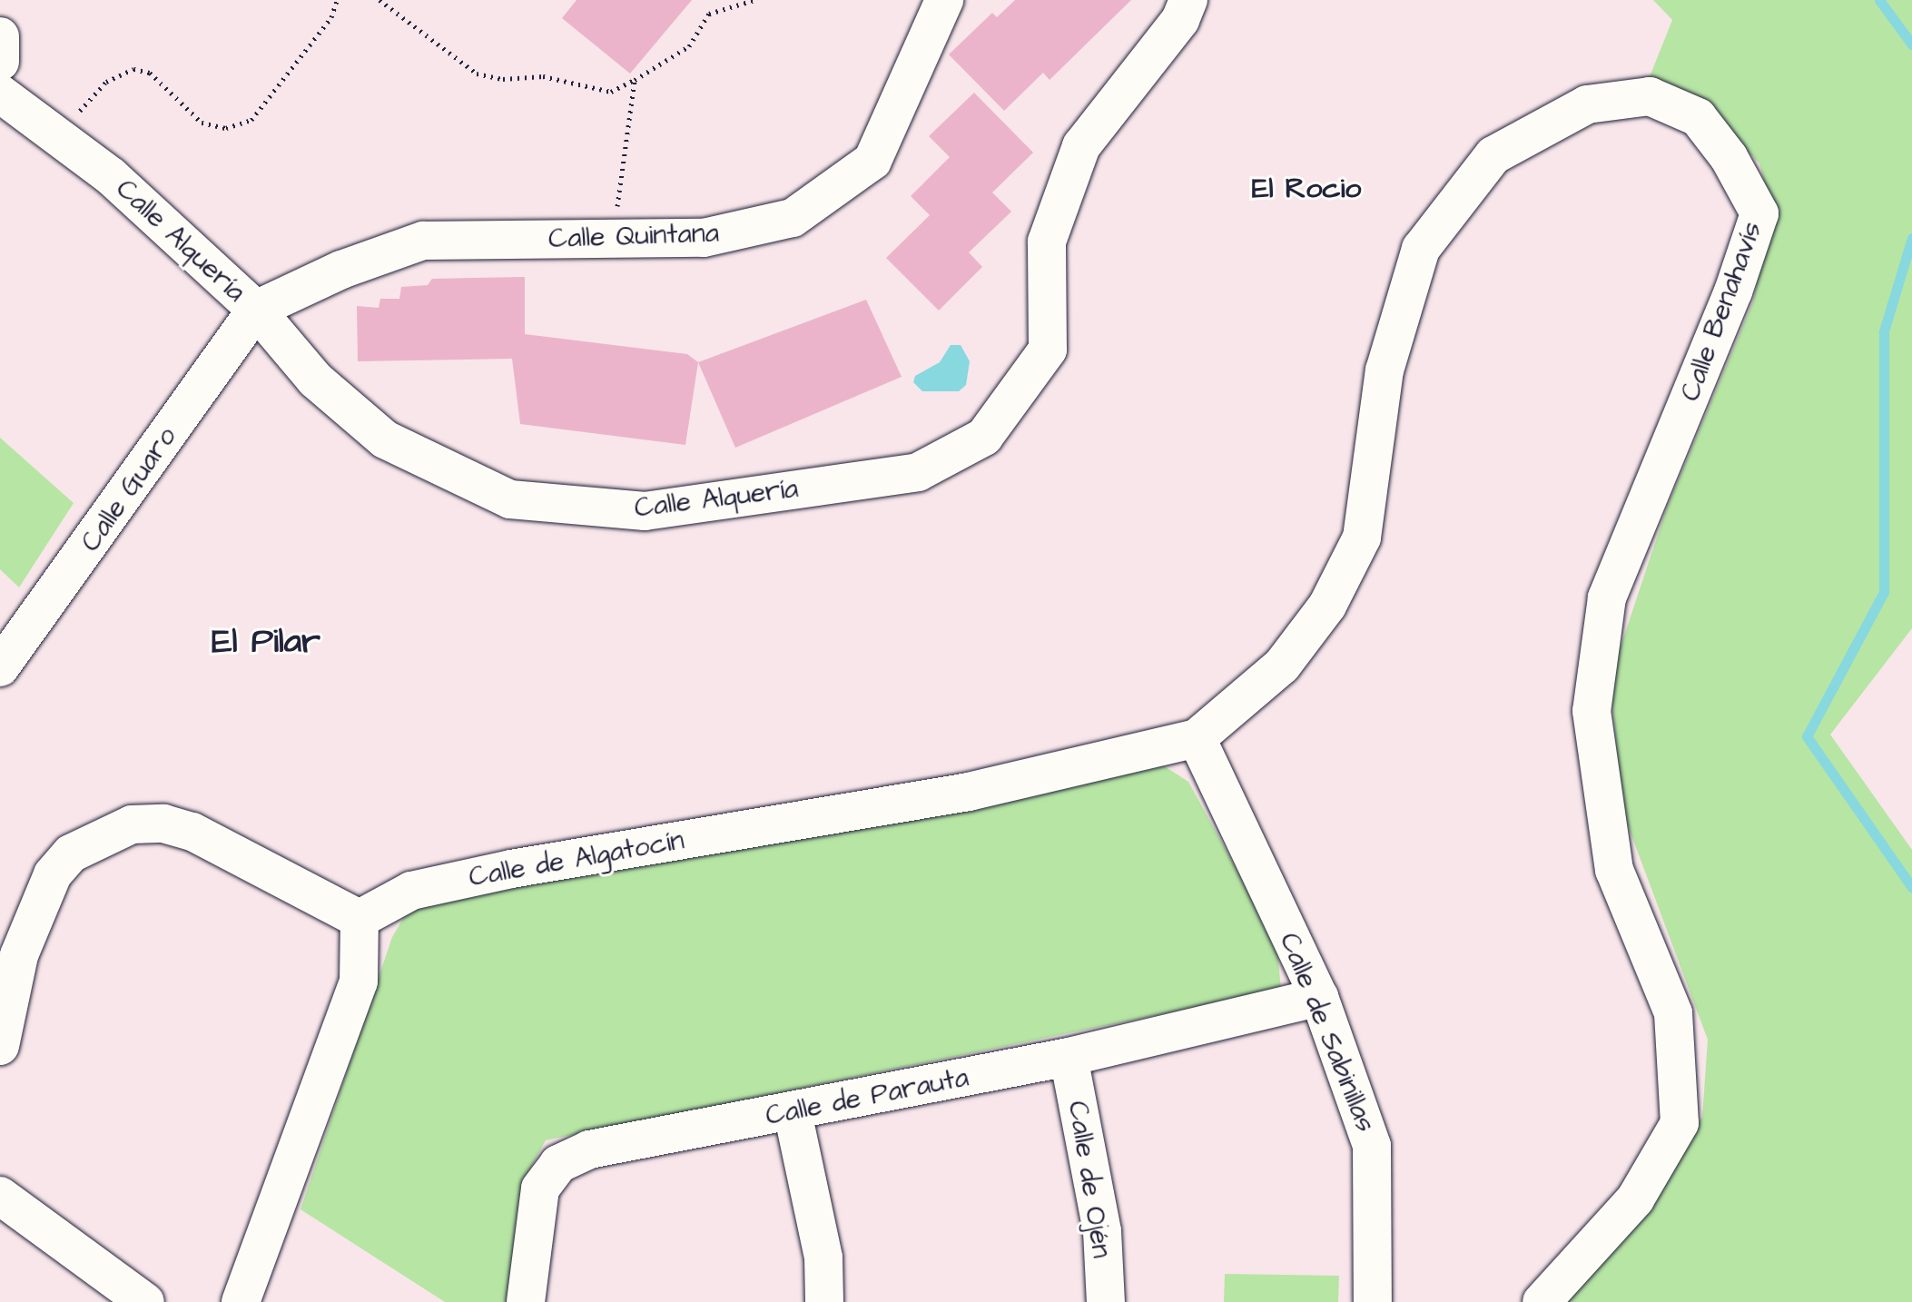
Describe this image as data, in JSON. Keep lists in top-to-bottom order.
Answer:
{
  "streets": {
    "street": [
      "Calle Quintana",
      "Calle Alquería",
      "Calle Benahavís",
      "Calle Guaro",
      "Calle de Algatocín",
      "Calle de Sabinillas",
      "Calle de Parauta",
      "Calle de Ojén"
    ]
  },
  "crossings": [
    ["Calle Quintana", "Calle Alquería"],
    ["Calle Quintana", "Calle Guaro"],
    ["Calle Alquería", "Calle Guaro"],
    ["Calle Benahavís", "Calle de Algatocín"],
    ["Calle Benahavís", "Calle de Sabinillas"],
    ["Calle de Algatocín", "Calle de Sabinillas"],
    ["Calle de Sabinillas", "Calle de Parauta"],
    ["Calle de Parauta", "Calle de Ojén"]
  ],
  "districts": ["El Rocio", "El Pilar"]
}
